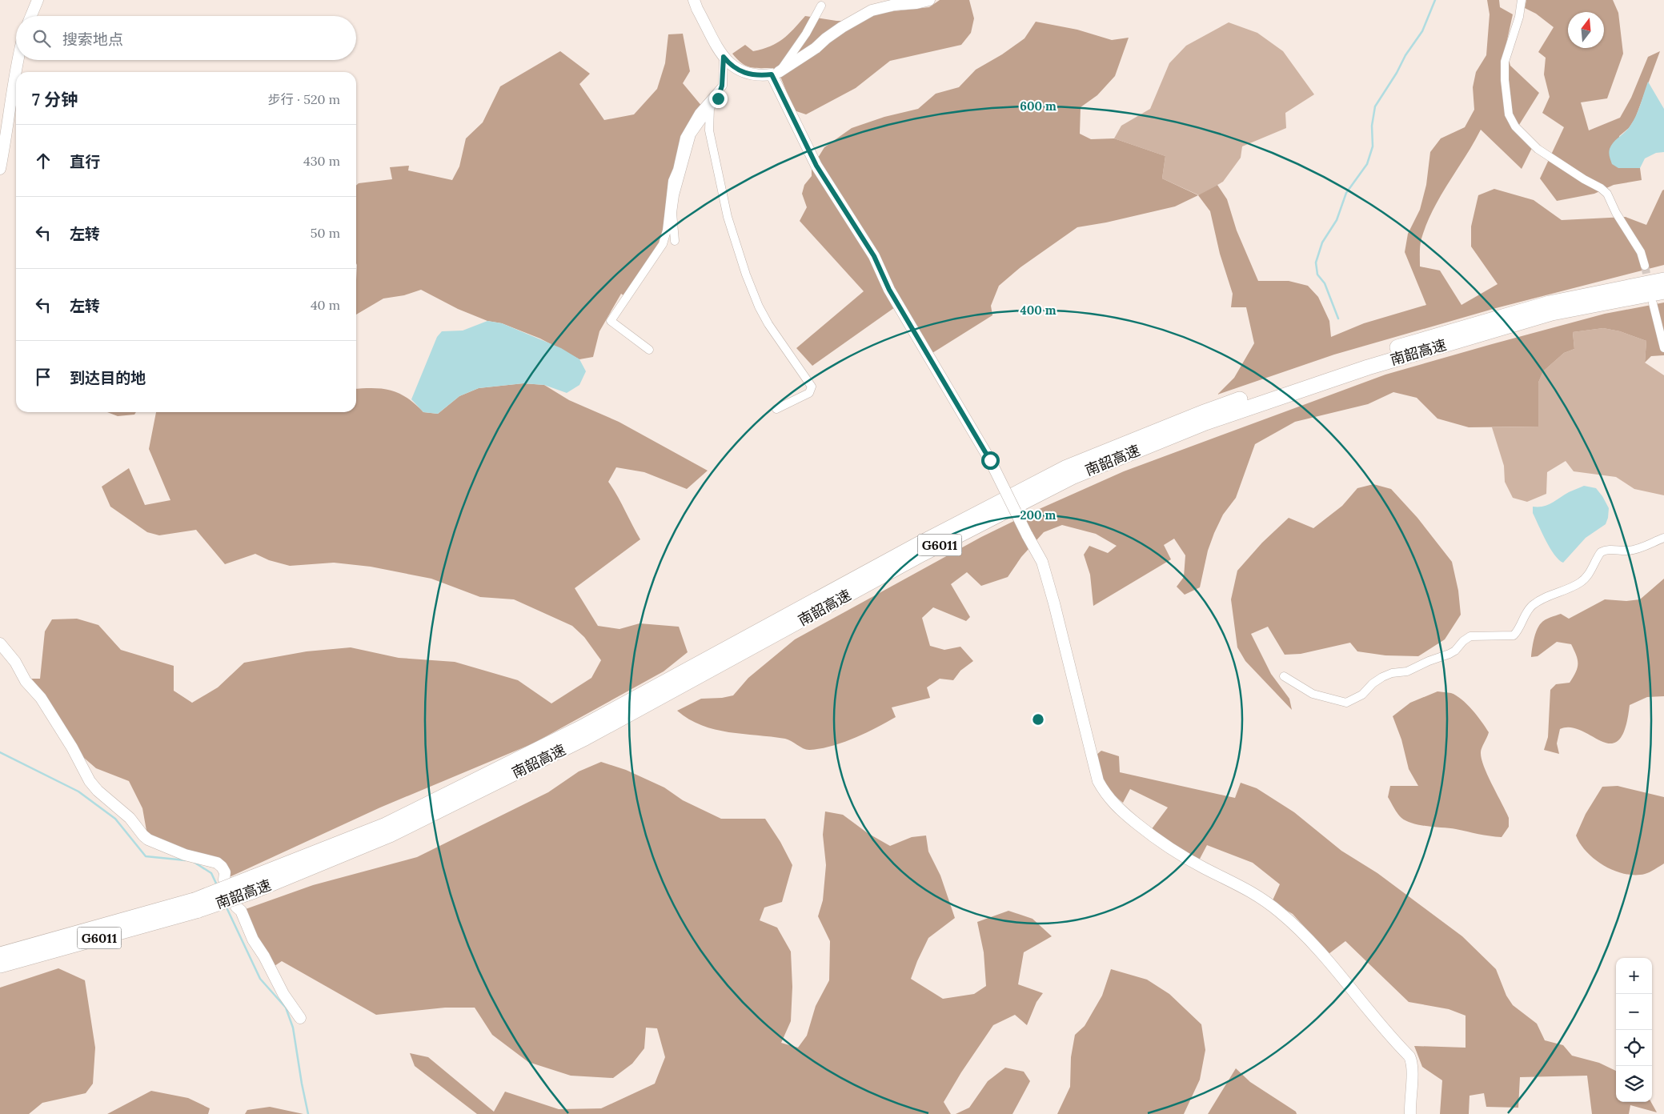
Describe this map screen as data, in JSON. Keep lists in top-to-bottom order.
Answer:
{
  "streets": {
    "highway": ["南韶高速", "G6011"]
  },
  "north": "top",
  "page": {
    "search": "搜索地点",
    "heading": ["7 分钟", "步行 · 520 m"],
    "list": [
      ["直行", "430 m"],
      ["左转", "50 m"],
      ["左转", "40 m"],
      "到达目的地"
    ],
    "map_buttons": ["+", "−"]
  },
  "rings": ["600 m", "400 m", "200 m"]
}
